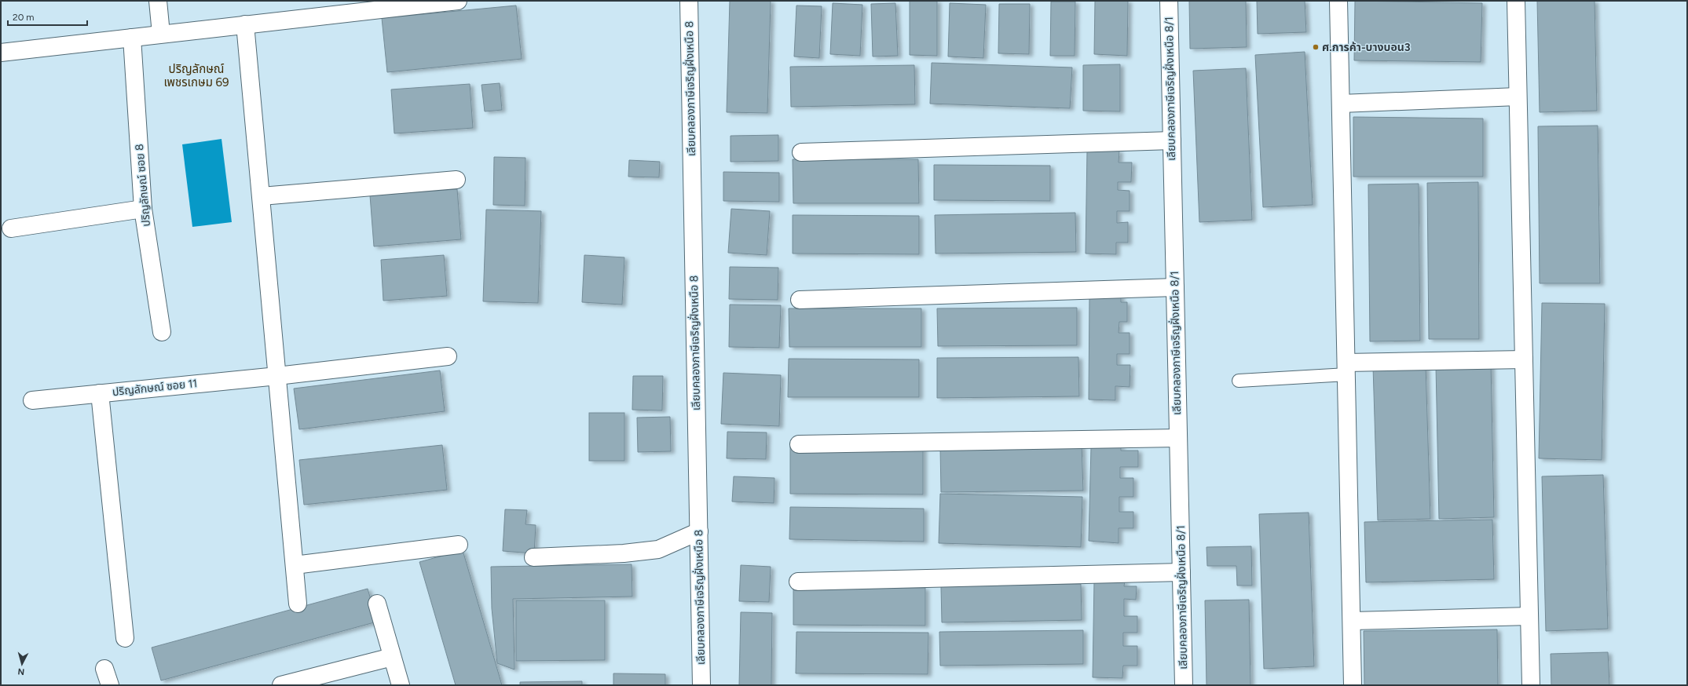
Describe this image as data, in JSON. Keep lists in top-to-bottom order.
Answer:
{
  "streets": {
    "street": [
      "เลียบคลองภาษีเจริญฝั่งเหนือ 8",
      "เลียบคลองภาษีเจริญฝั่งเหนือ 8/1",
      "ปริญลักษณ์ ซอย 8",
      "ปริญลักษณ์ ซอย 11"
    ]
  },
  "districts": ["ปริญลักษณ์ เพชรเกษม 69"],
  "places": ["ศ.การค้า-บางบอน3"],
  "scale_bar": "20 m",
  "north": "bottom"
}
